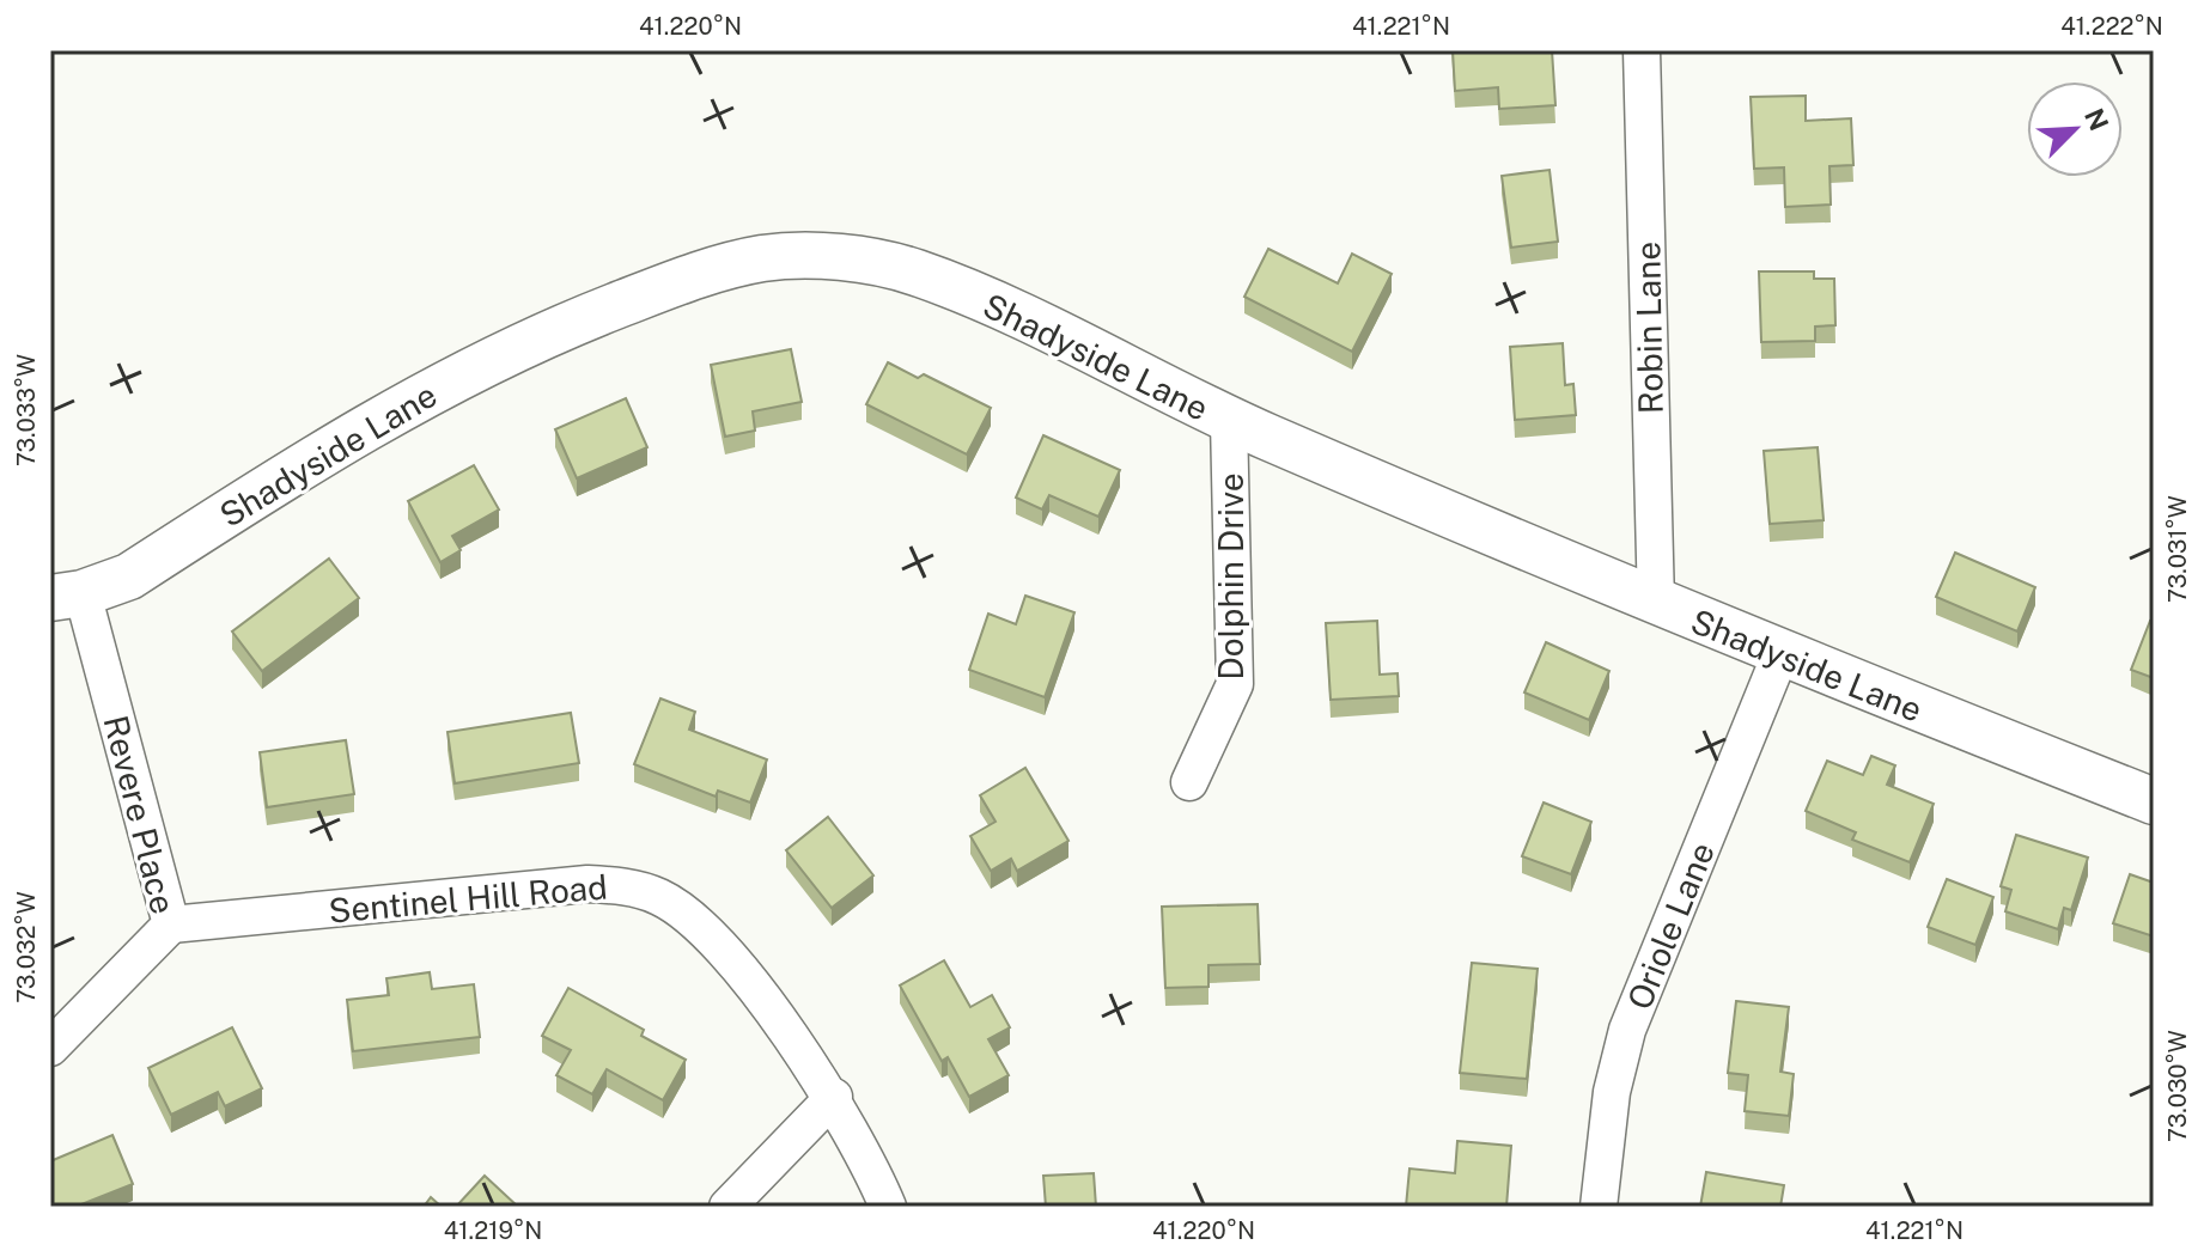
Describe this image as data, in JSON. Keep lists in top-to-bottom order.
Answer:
{
  "streets": {
    "street": [
      "Robin Lane",
      "Shadyside Lane",
      "Dolphin Drive",
      "Revere Place",
      "Sentinel Hill Road",
      "Oriole Lane"
    ]
  },
  "crossings": [
    ["Robin Lane", "Shadyside Lane"],
    ["Shadyside Lane", "Dolphin Drive"],
    ["Shadyside Lane", "Revere Place"],
    ["Shadyside Lane", "Oriole Lane"],
    ["Revere Place", "Sentinel Hill Road"]
  ],
  "north": "top right",
  "coordinates": [
    "41.220°N",
    "41.221°N",
    "41.222°N",
    "73.033°W",
    "73.031°W",
    "73.032°W",
    "73.030°W",
    "41.219°N"
  ]
}
